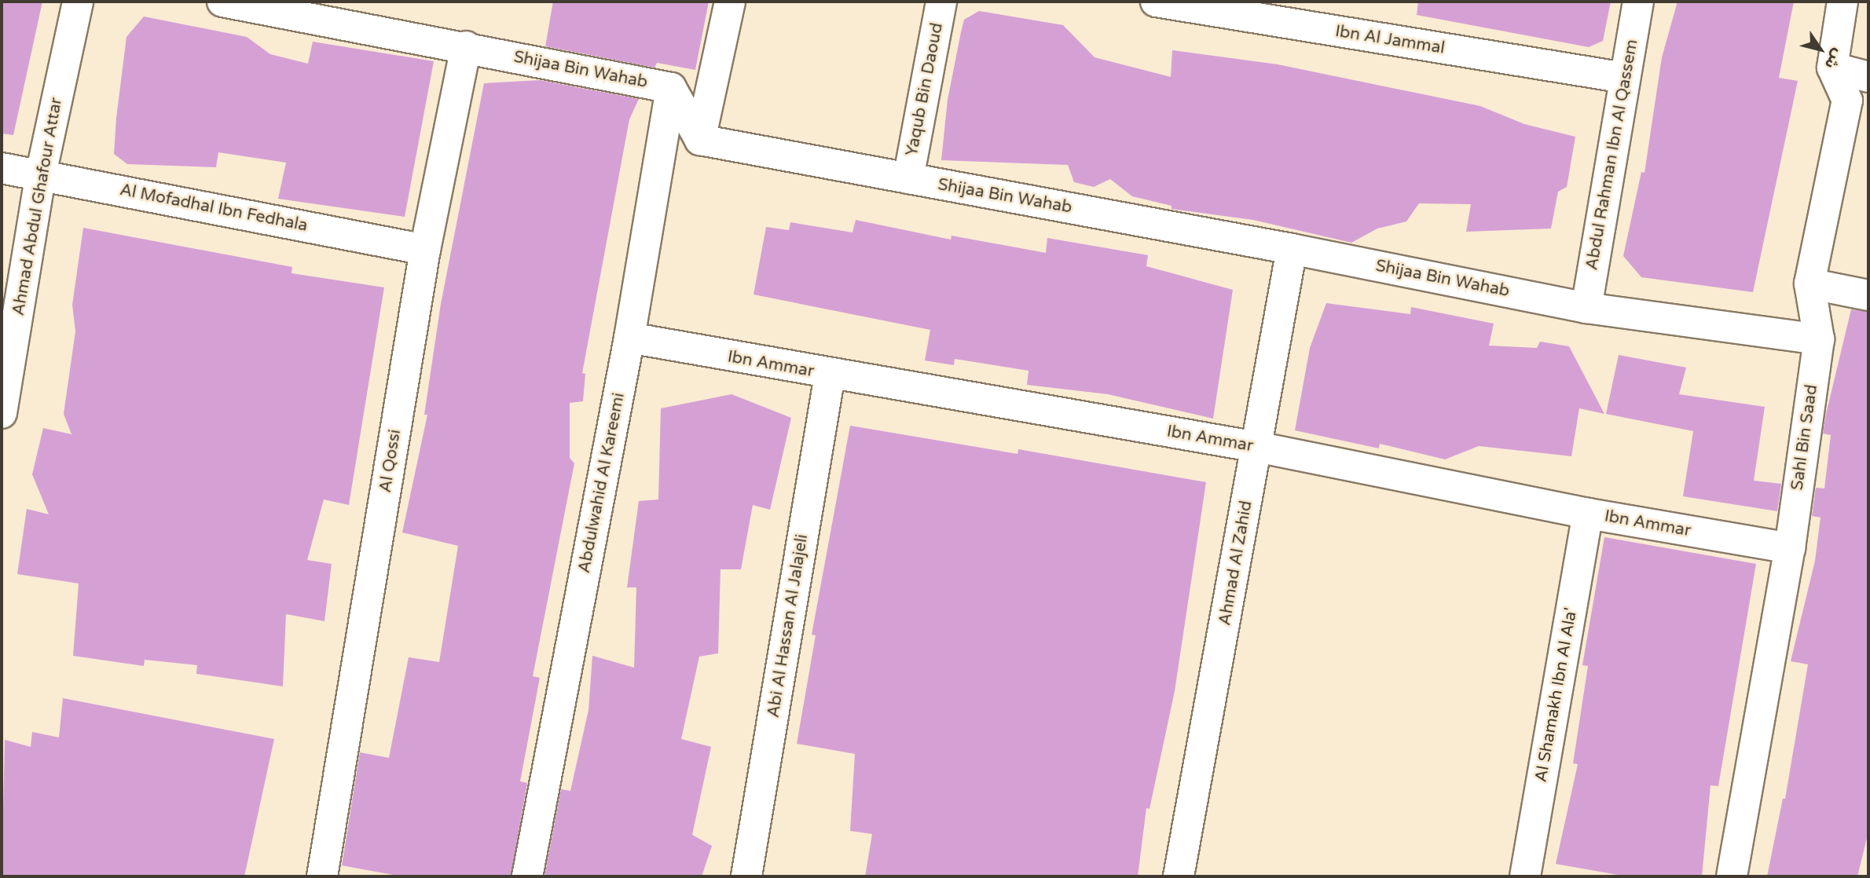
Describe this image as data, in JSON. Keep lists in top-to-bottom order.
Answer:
{
  "streets": {
    "street": [
      "Ibn Al Jammal",
      "Shijaa Bin Wahab",
      "Yaqub Bin Daoud",
      "Abdul Rahman Ibn Al Qassem",
      "Ahmad Abdul Ghafour Attar",
      "Al Mofadhal Ibn Fedhala",
      "Ibn Ammar",
      "Sahl Bin Saad",
      "Al Qossi",
      "Abdulwahid Al Kareemi",
      "Ahmad Al Zahid",
      "Abi Al Hassan Al Jalajeli",
      "Al Shamakh Ibn Al Ala'"
    ]
  },
  "crossings": [
    ["Ibn Al Jammal", "Abdul Rahman Ibn Al Qassem"],
    ["Shijaa Bin Wahab", "Yaqub Bin Daoud"],
    ["Shijaa Bin Wahab", "Abdul Rahman Ibn Al Qassem"],
    ["Shijaa Bin Wahab", "Sahl Bin Saad"],
    ["Shijaa Bin Wahab", "Al Qossi"],
    ["Shijaa Bin Wahab", "Abdulwahid Al Kareemi"],
    ["Shijaa Bin Wahab", "Ahmad Al Zahid"],
    ["Ahmad Abdul Ghafour Attar", "Al Mofadhal Ibn Fedhala"],
    ["Al Mofadhal Ibn Fedhala", "Al Qossi"],
    ["Ibn Ammar", "Sahl Bin Saad"],
    ["Ibn Ammar", "Abdulwahid Al Kareemi"],
    ["Ibn Ammar", "Ahmad Al Zahid"],
    ["Ibn Ammar", "Abi Al Hassan Al Jalajeli"],
    ["Ibn Ammar", "Al Shamakh Ibn Al Ala'"]
  ],
  "north": "bottom right"
}
